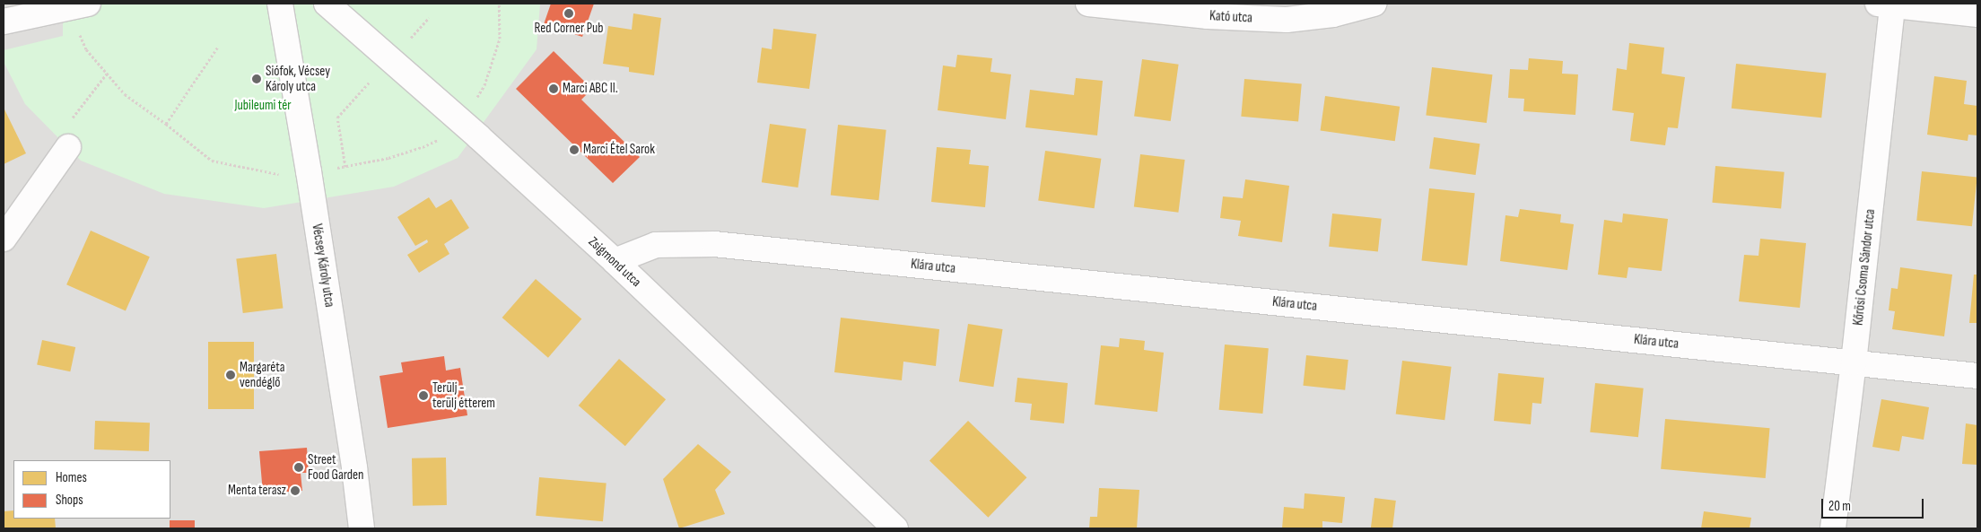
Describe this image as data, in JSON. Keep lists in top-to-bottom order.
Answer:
{
  "streets": {
    "street": [
      "Kató utca",
      "Zsigmond utca",
      "Vécsey Károly utca",
      "Klára utca",
      "Kőrösi Csoma Sándor utca"
    ]
  },
  "crossings": [
    ["Zsigmond utca", "Klára utca"],
    ["Klára utca", "Kőrösi Csoma Sándor utca"]
  ],
  "parks": ["Jubileumi tér"],
  "places": [
    "Red Corner Pub",
    "Siófok, Vécsey Károly utca",
    "Marci ABC II.",
    "Marci Étel Sarok",
    "Margaréta vendéglő",
    "Terülj - terülj étterem",
    "Street Food Garden",
    "Menta terasz"
  ],
  "legend": ["Homes", "Shops"],
  "scale_bar": "20 m"
}
